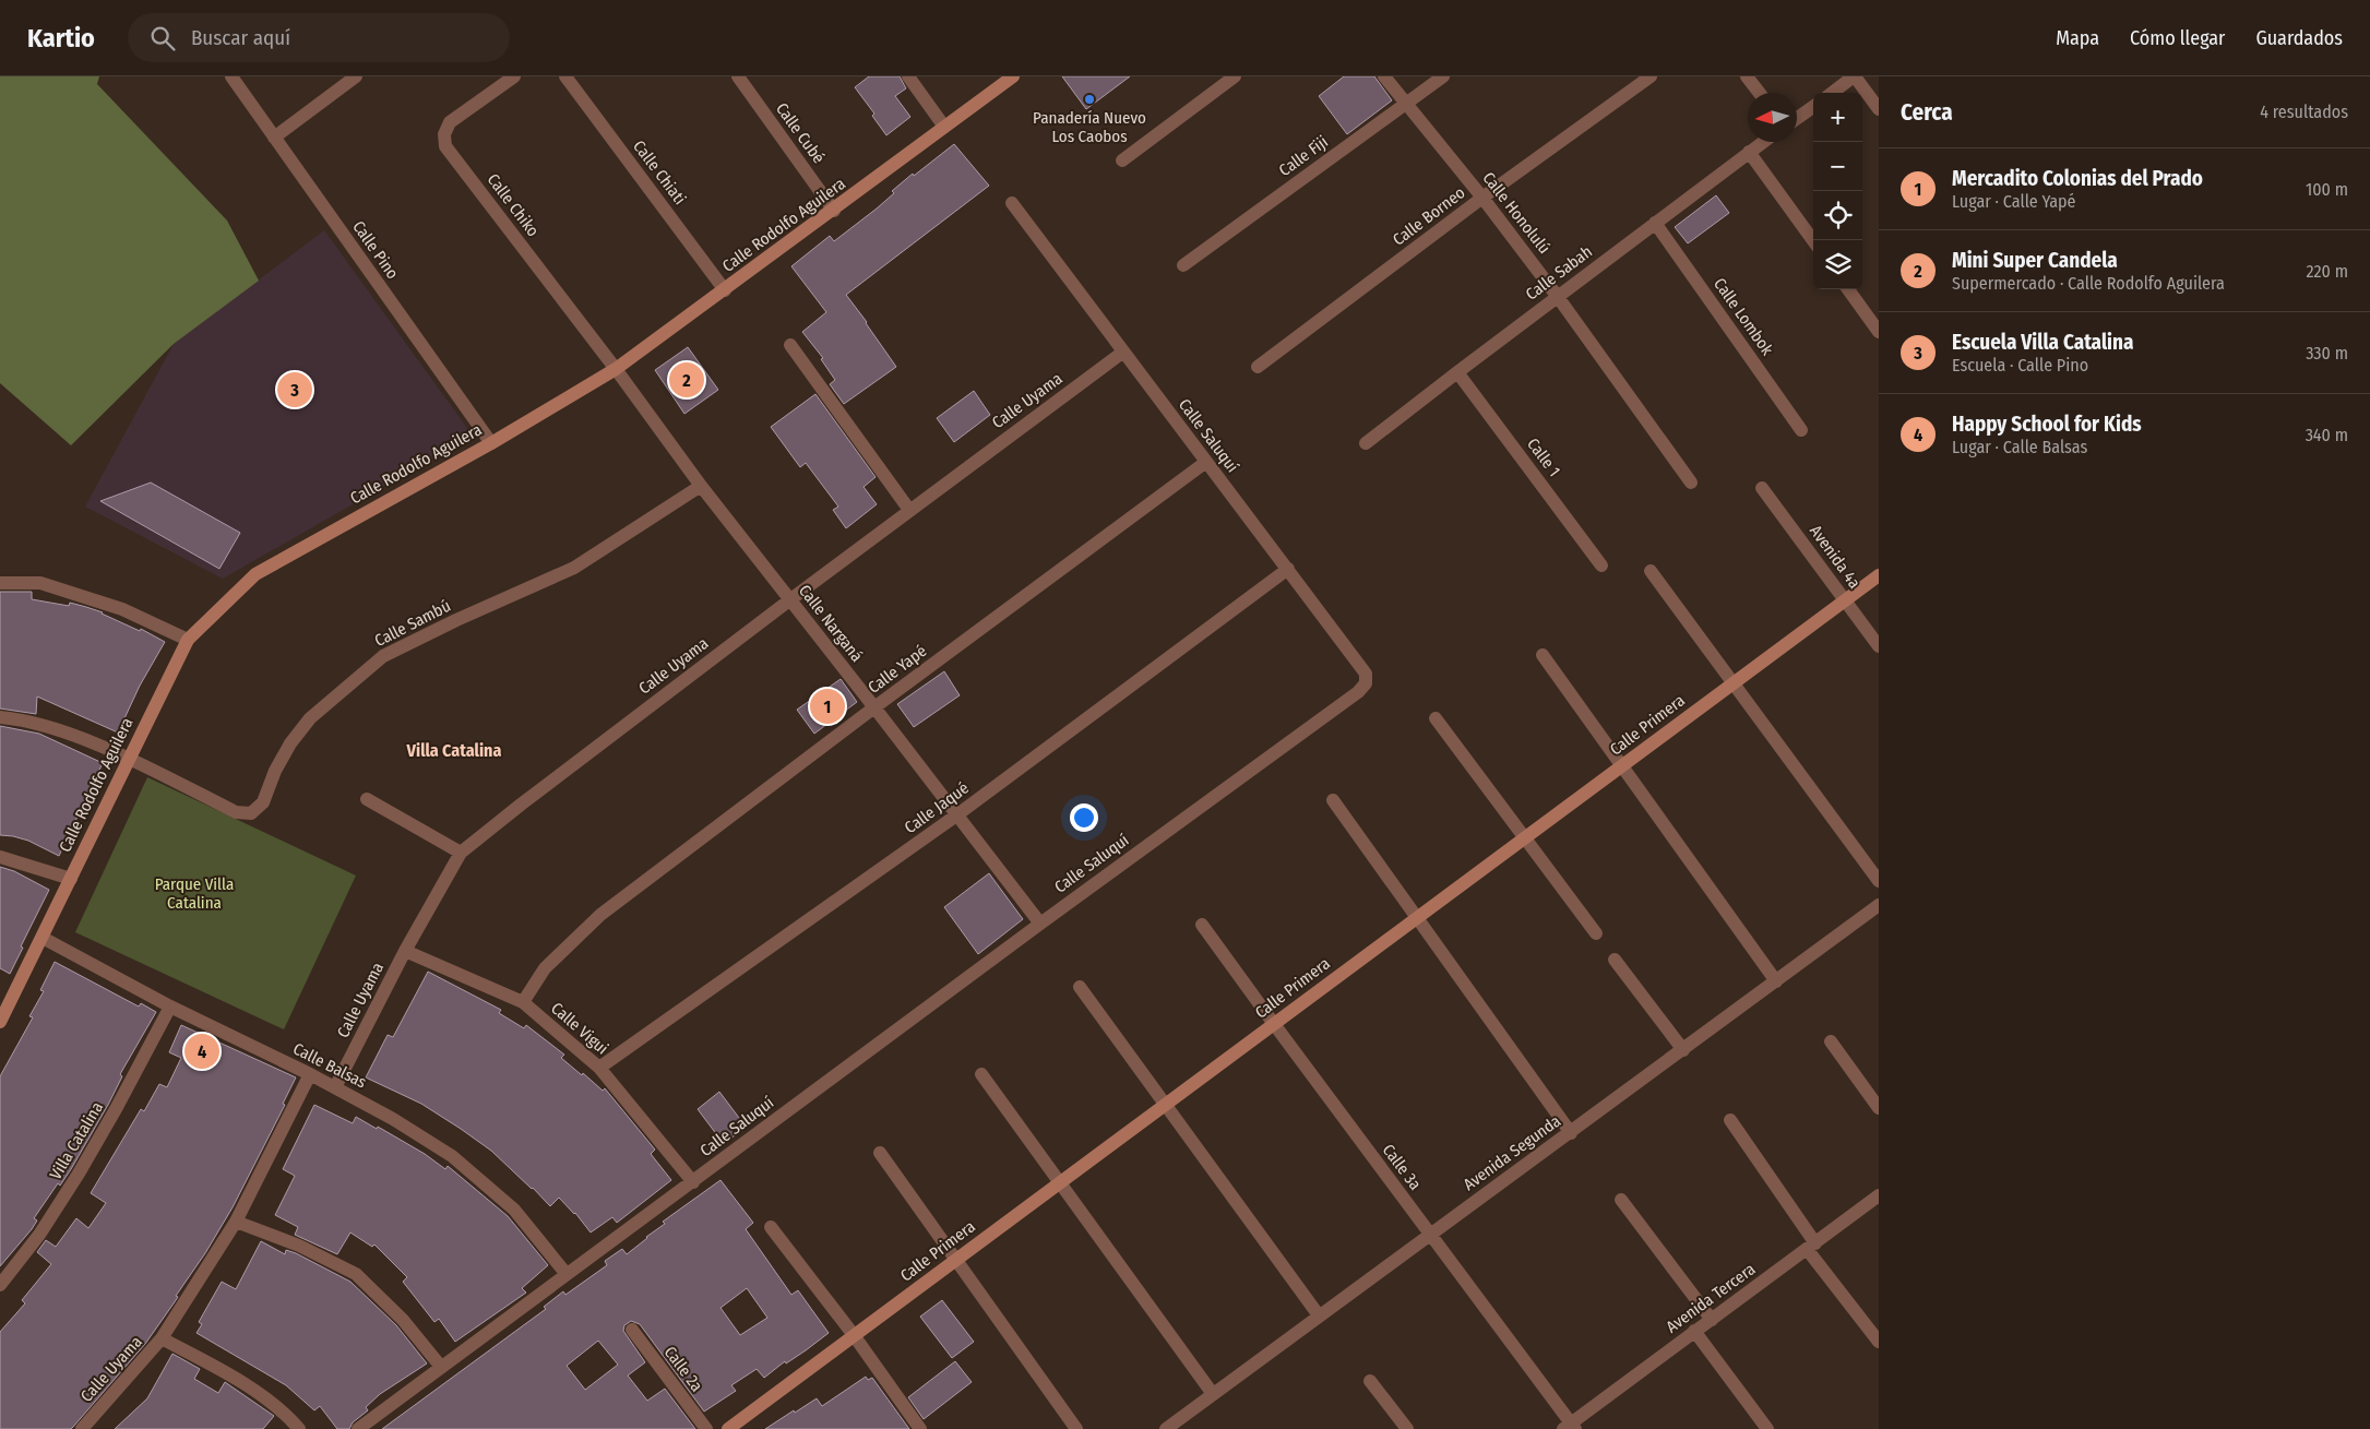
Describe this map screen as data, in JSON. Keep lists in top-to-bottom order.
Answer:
{
  "streets": {
    "street": [
      "Calle Cubé",
      "Calle Fiji",
      "Calle Chiati",
      "Calle Chiko",
      "Calle Honolulú",
      "Calle Borneo",
      "Calle Rodolfo Aguilera",
      "Calle Pino",
      "Calle Sabah",
      "Calle Lombok",
      "Calle Uyama",
      "Calle Saluquí",
      "Calle 1",
      "Avenida 4a",
      "Calle Sambú",
      "Calle Narganá",
      "Calle Yapé",
      "Calle Primera",
      "Calle Jaqué",
      "Calle Vigui",
      "Calle Balsas",
      "Villa Catalina",
      "Avenida Segunda",
      "Calle 3a",
      "Avenida Tercera",
      "Calle 2a"
    ]
  },
  "crossings": [
    ["Calle Cubé", "Calle Rodolfo Aguilera"],
    ["Calle Fiji", "Calle Honolulú"],
    ["Calle Chiati", "Calle Rodolfo Aguilera"],
    ["Calle Chiko", "Calle Rodolfo Aguilera"],
    ["Calle Chiko", "Calle Narganá"],
    ["Calle Honolulú", "Calle Borneo"],
    ["Calle Honolulú", "Calle Sabah"],
    ["Calle Rodolfo Aguilera", "Calle Pino"],
    ["Calle Rodolfo Aguilera", "Calle Sambú"],
    ["Calle Rodolfo Aguilera", "Calle Narganá"],
    ["Calle Rodolfo Aguilera", "Calle Balsas"],
    ["Calle Sabah", "Calle Lombok"],
    ["Calle Sabah", "Calle 1"],
    ["Calle Uyama", "Calle Saluquí"],
    ["Calle Uyama", "Calle Narganá"],
    ["Calle Uyama", "Calle Vigui"],
    ["Calle Uyama", "Calle Balsas"],
    ["Calle Saluquí", "Calle Narganá"],
    ["Calle Saluquí", "Calle Yapé"],
    ["Calle Saluquí", "Calle Jaqué"],
    ["Calle Saluquí", "Calle Vigui"],
    ["Calle Saluquí", "Calle Balsas"],
    ["Avenida 4a", "Calle Primera"],
    ["Calle Sambú", "Calle Narganá"],
    ["Calle Narganá", "Calle Yapé"],
    ["Calle Narganá", "Calle Jaqué"],
    ["Calle Yapé", "Calle Vigui"],
    ["Calle Primera", "Calle 3a"],
    ["Calle Jaqué", "Calle Vigui"],
    ["Calle Balsas", "Villa Catalina"],
    ["Avenida Segunda", "Calle 3a"],
    ["Calle 3a", "Avenida Tercera"]
  ],
  "districts": ["Villa Catalina"],
  "parks": ["Parque Villa Catalina"],
  "places": ["Panadería Nuevo Los Caobos"],
  "north": "left",
  "page": {
    "header": "Kartio",
    "search": "Buscar aquí",
    "nav": ["Mapa", "Cómo llegar", "Guardados"],
    "heading": ["Cerca", "4 resultados"],
    "map_buttons": ["+", "−"],
    "list": [
      {
        "mark": "1",
        "name": "Mercadito Colonias del Prado",
        "note": "Lugar · Calle Yapé",
        "value": "100 m"
      },
      {
        "mark": "2",
        "name": "Mini Super Candela",
        "note": "Supermercado · Calle Rodolfo Aguilera",
        "value": "220 m"
      },
      {
        "mark": "3",
        "name": "Escuela Villa Catalina",
        "note": "Escuela · Calle Pino",
        "value": "330 m"
      },
      {
        "mark": "4",
        "name": "Happy School for Kids",
        "note": "Lugar · Calle Balsas",
        "value": "340 m"
      }
    ],
    "pins": [
      "2",
      "3",
      "1",
      "4"
    ]
  }
}
